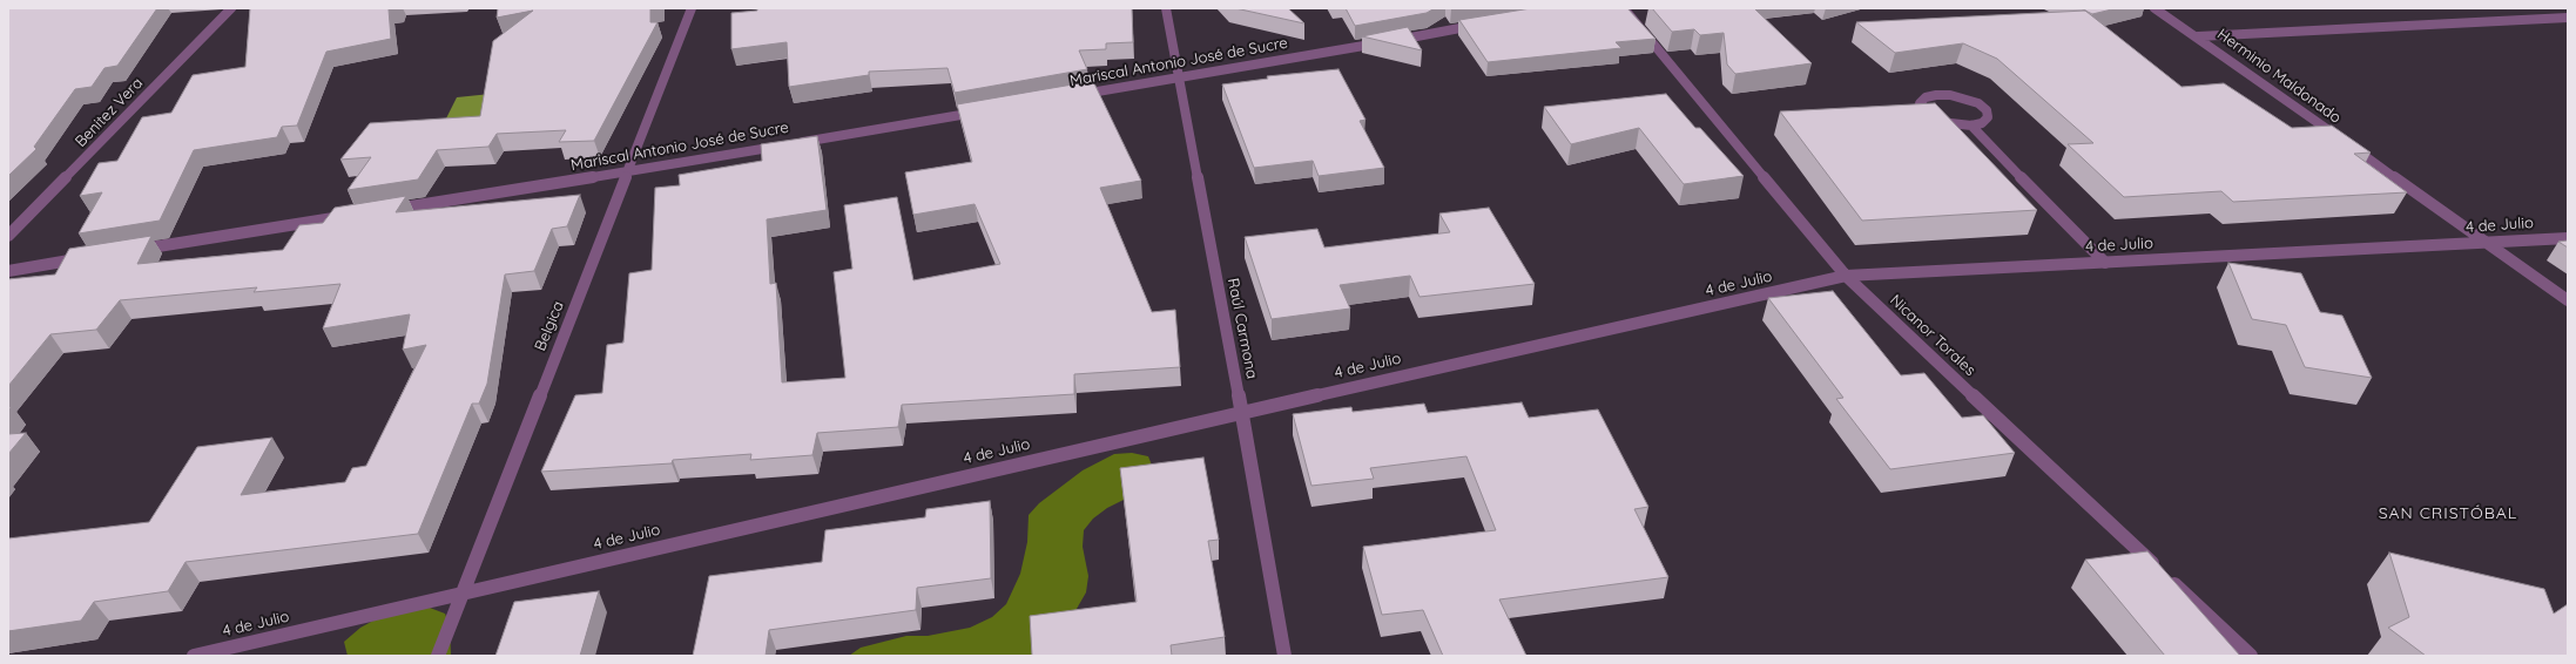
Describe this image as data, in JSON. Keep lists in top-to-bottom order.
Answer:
{
  "streets": {
    "street": [
      "Mariscal Antonio José de Sucre",
      "Herminio Maldonado",
      "Benitez Vera",
      "4 de Julio",
      "Belgica",
      "Raúl Carmona",
      "Nicanor Torales"
    ]
  },
  "crossings": [
    ["Mariscal Antonio José de Sucre", "Belgica"],
    ["Mariscal Antonio José de Sucre", "Raúl Carmona"],
    ["Herminio Maldonado", "4 de Julio"],
    ["4 de Julio", "Belgica"],
    ["4 de Julio", "Raúl Carmona"],
    ["4 de Julio", "Nicanor Torales"]
  ],
  "districts": ["SAN CRISTÓBAL"]
}
